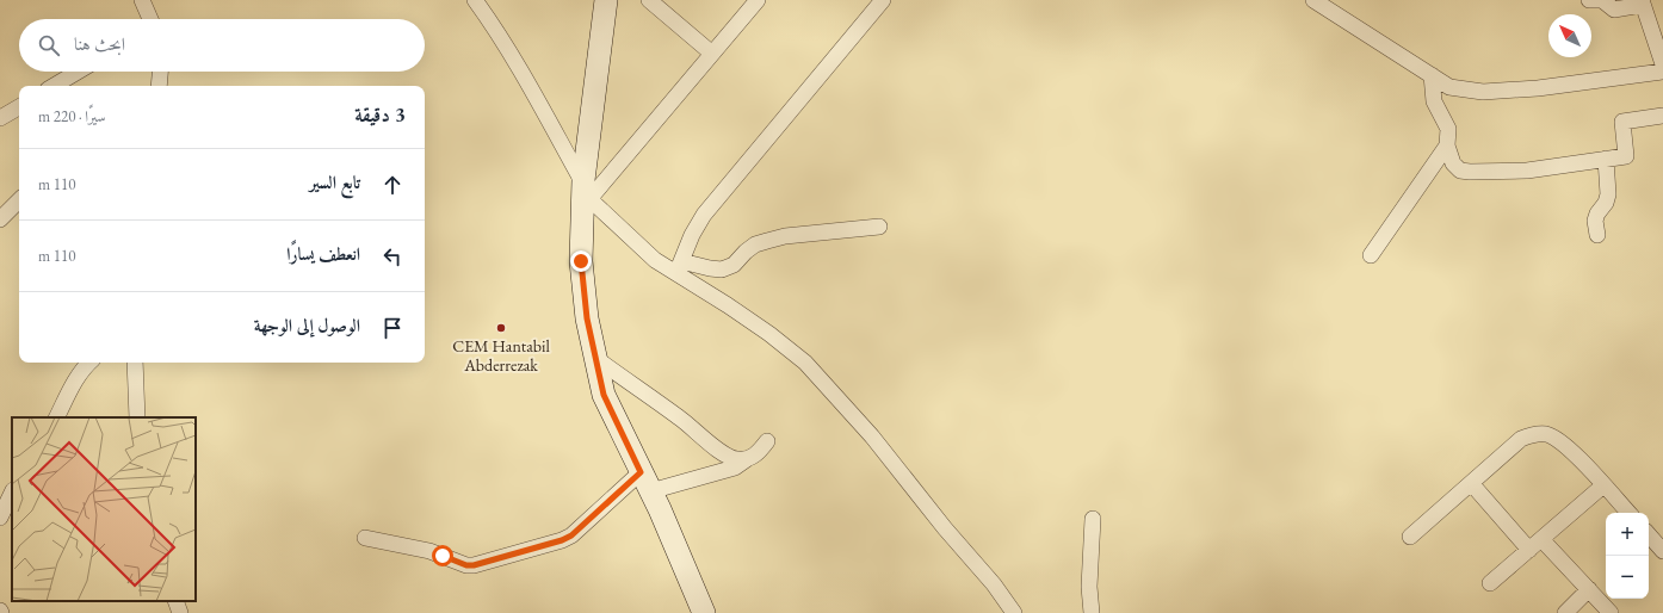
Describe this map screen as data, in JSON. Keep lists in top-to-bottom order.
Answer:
{
  "places": ["CEM Hantabil Abderrezak"],
  "north": "top left",
  "page": {
    "search": "ابحث هنا",
    "heading": ["3 دقيقة", "سيرًا · 220 m"],
    "list": [
      ["تابع السير", "110 m"],
      ["انعطف يسارًا", "110 m"],
      "الوصول إلى الوجهة"
    ],
    "map_buttons": ["+", "−"]
  }
}
